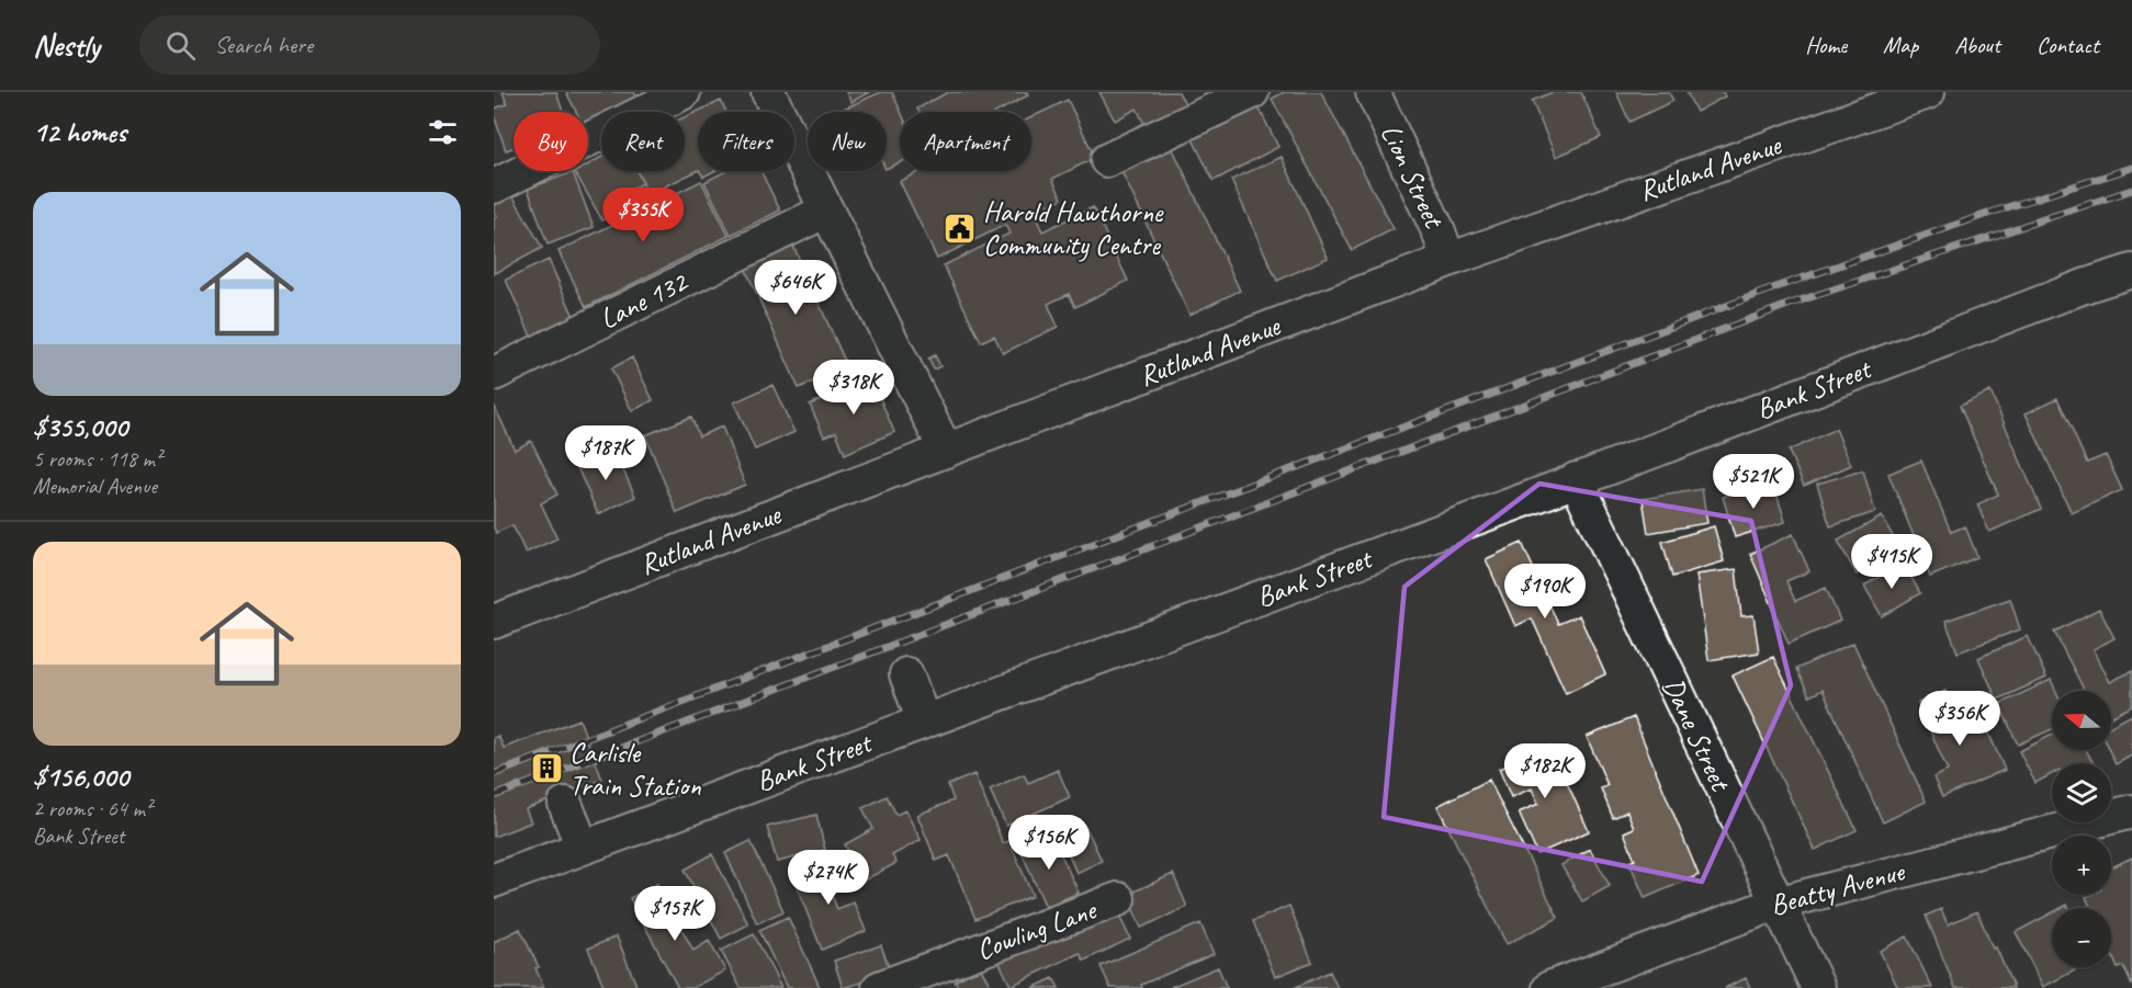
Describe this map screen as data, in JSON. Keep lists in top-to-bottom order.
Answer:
{
  "streets": {
    "street": [
      "Rutland Avenue",
      "Lion Street",
      "Lane 132",
      "Bank Street",
      "Dane Street",
      "Beatty Avenue",
      "Cowling Lane"
    ]
  },
  "crossings": [
    ["Rutland Avenue", "Lion Street"],
    ["Bank Street", "Dane Street"],
    ["Dane Street", "Beatty Avenue"]
  ],
  "places": {
    "public building": ["Harold Hawthorne Community Centre"],
    "building": ["Carlisle Train Station"]
  },
  "north": "left",
  "page": {
    "header": "Nestly",
    "search": "Search here",
    "nav": [
      "Home",
      "Map",
      "About",
      "Contact"
    ],
    "heading": "12 homes",
    "chip": [
      "Buy",
      "Rent",
      "Filters",
      "New",
      "Apartment"
    ],
    "list": [
      {
        "name": "$355,000",
        "note": "5 rooms · 118 m² · Memorial Avenue"
      },
      {
        "name": "$156,000",
        "note": "2 rooms · 64 m² · Bank Street"
      }
    ],
    "price": [
      "$355K",
      "$646K",
      "$318K",
      "$187K",
      "$521K",
      "$415K",
      "$190K",
      "$356K",
      "$182K",
      "$156K",
      "$274K",
      "$157K"
    ],
    "map_buttons": ["+", "−"]
  }
}
